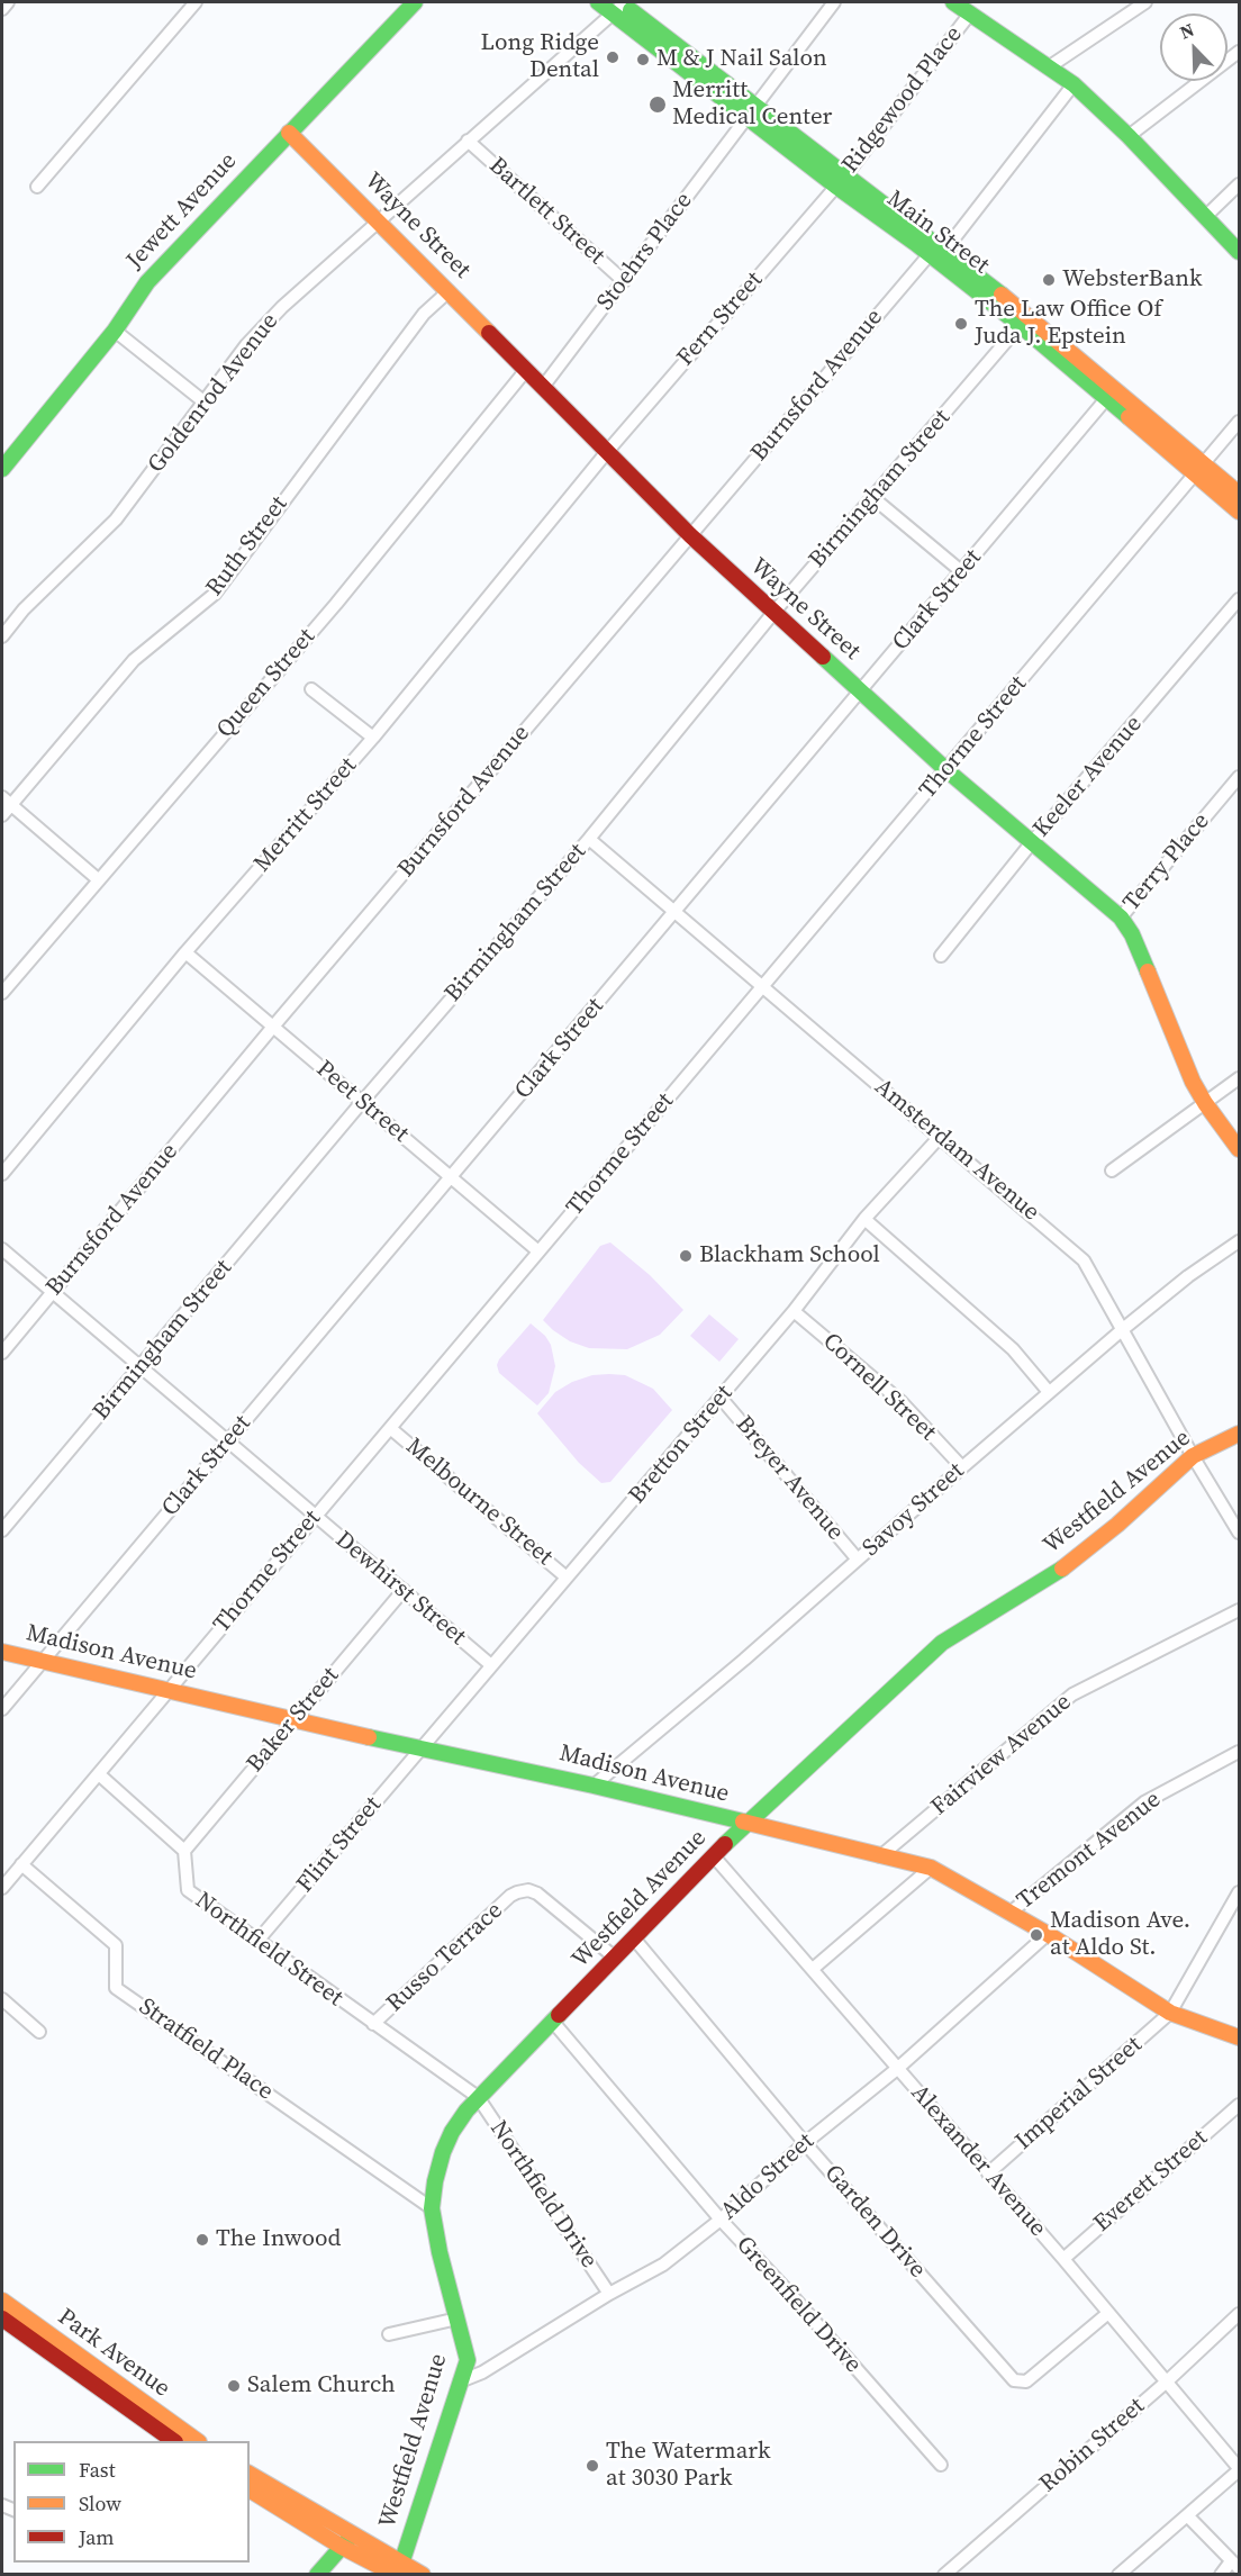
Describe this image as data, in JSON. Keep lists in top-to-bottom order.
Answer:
{
  "streets": {
    "main road": [
      "Jewett Avenue",
      "Wayne Street",
      "Main Street",
      "Westfield Avenue",
      "Madison Avenue",
      "Park Avenue"
    ],
    "street": [
      "Ridgewood Place",
      "Bartlett Street",
      "Stoehrs Place",
      "Fern Street",
      "Burnsford Avenue",
      "Goldenrod Avenue",
      "Birmingham Street",
      "Ruth Street",
      "Clark Street",
      "Queen Street",
      "Thorme Street",
      "Keeler Avenue",
      "Merritt Street",
      "Terry Place",
      "Peet Street",
      "Amsterdam Avenue",
      "Cornell Street",
      "Bretton Street",
      "Breyer Avenue",
      "Melbourne Street",
      "Savoy Street",
      "Dewhirst Street",
      "Baker Street",
      "Fairview Avenue",
      "Flint Street",
      "Tremont Avenue",
      "Northfield Street",
      "Russo Terrace",
      "Stratfield Place",
      "Imperial Street",
      "Alexander Avenue",
      "Aldo Street",
      "Everett Street",
      "Northfield Drive",
      "Garden Drive",
      "Greenfield Drive",
      "Robin Street"
    ]
  },
  "crossings": [
    ["Ridgewood Place", "Main Street"],
    ["Ridgewood Place", "Fern Street"],
    ["Jewett Avenue", "Wayne Street"],
    ["Bartlett Street", "Stoehrs Place"],
    ["Bartlett Street", "Goldenrod Avenue"],
    ["Wayne Street", "Stoehrs Place"],
    ["Wayne Street", "Fern Street"],
    ["Wayne Street", "Burnsford Avenue"],
    ["Wayne Street", "Goldenrod Avenue"],
    ["Wayne Street", "Birmingham Street"],
    ["Wayne Street", "Ruth Street"],
    ["Wayne Street", "Clark Street"],
    ["Wayne Street", "Queen Street"],
    ["Wayne Street", "Thorme Street"],
    ["Wayne Street", "Keeler Avenue"],
    ["Wayne Street", "Merritt Street"],
    ["Wayne Street", "Terry Place"],
    ["Main Street", "Stoehrs Place"],
    ["Main Street", "Fern Street"],
    ["Main Street", "Burnsford Avenue"],
    ["Main Street", "Goldenrod Avenue"],
    ["Main Street", "Birmingham Street"],
    ["Main Street", "Clark Street"],
    ["Main Street", "Thorme Street"],
    ["Fern Street", "Merritt Street"],
    ["Burnsford Avenue", "Peet Street"],
    ["Burnsford Avenue", "Dewhirst Street"],
    ["Birmingham Street", "Peet Street"],
    ["Birmingham Street", "Amsterdam Avenue"],
    ["Birmingham Street", "Dewhirst Street"],
    ["Clark Street", "Peet Street"],
    ["Clark Street", "Amsterdam Avenue"],
    ["Clark Street", "Dewhirst Street"],
    ["Clark Street", "Madison Avenue"],
    ["Thorme Street", "Peet Street"],
    ["Thorme Street", "Amsterdam Avenue"],
    ["Thorme Street", "Melbourne Street"],
    ["Thorme Street", "Dewhirst Street"],
    ["Thorme Street", "Madison Avenue"],
    ["Thorme Street", "Stratfield Place"],
    ["Merritt Street", "Peet Street"],
    ["Amsterdam Avenue", "Bretton Street"],
    ["Amsterdam Avenue", "Westfield Avenue"],
    ["Amsterdam Avenue", "Savoy Street"],
    ["Cornell Street", "Bretton Street"],
    ["Cornell Street", "Savoy Street"],
    ["Bretton Street", "Breyer Avenue"],
    ["Bretton Street", "Melbourne Street"],
    ["Bretton Street", "Dewhirst Street"],
    ["Bretton Street", "Madison Avenue"],
    ["Bretton Street", "Flint Street"],
    ["Breyer Avenue", "Savoy Street"],
    ["Westfield Avenue", "Madison Avenue"],
    ["Westfield Avenue", "Northfield Street"],
    ["Westfield Avenue", "Russo Terrace"],
    ["Westfield Avenue", "Stratfield Place"],
    ["Westfield Avenue", "Alexander Avenue"],
    ["Westfield Avenue", "Aldo Street"],
    ["Westfield Avenue", "Northfield Drive"],
    ["Westfield Avenue", "Garden Drive"],
    ["Westfield Avenue", "Greenfield Drive"],
    ["Savoy Street", "Madison Avenue"],
    ["Dewhirst Street", "Baker Street"],
    ["Madison Avenue", "Baker Street"],
    ["Madison Avenue", "Fairview Avenue"],
    ["Madison Avenue", "Flint Street"],
    ["Madison Avenue", "Tremont Avenue"],
    ["Madison Avenue", "Imperial Street"],
    ["Madison Avenue", "Aldo Street"],
    ["Baker Street", "Northfield Street"],
    ["Flint Street", "Northfield Street"],
    ["Northfield Street", "Russo Terrace"],
    ["Northfield Street", "Northfield Drive"],
    ["Imperial Street", "Alexander Avenue"],
    ["Alexander Avenue", "Aldo Street"],
    ["Alexander Avenue", "Everett Street"],
    ["Alexander Avenue", "Garden Drive"],
    ["Alexander Avenue", "Robin Street"],
    ["Aldo Street", "Northfield Drive"],
    ["Aldo Street", "Garden Drive"],
    ["Aldo Street", "Greenfield Drive"]
  ],
  "places": [
    "Long Ridge Dental",
    "M & J Nail Salon",
    "Merritt Medical Center",
    "WebsterBank",
    "The Law Office Of Juda J. Epstein",
    "Blackham School",
    "Madison Ave. at Aldo St.",
    "The Inwood",
    "Salem Church",
    "The Watermark at 3030 Park"
  ],
  "legend": ["Fast", "Slow", "Jam"],
  "north": "top left"
}
